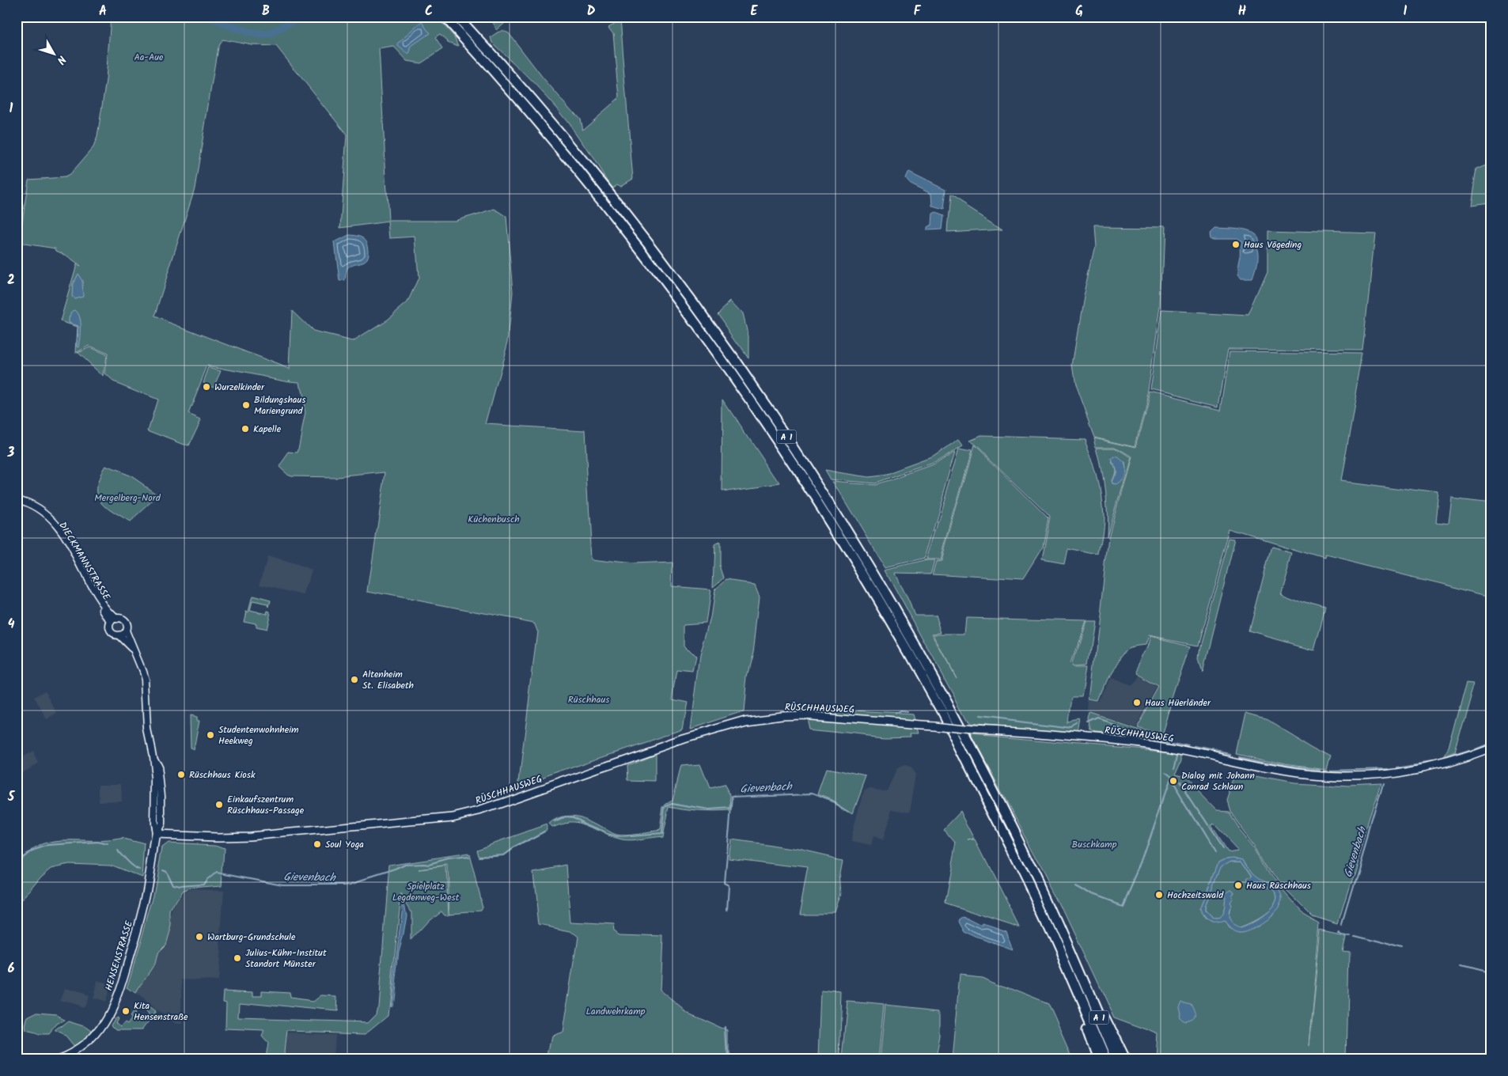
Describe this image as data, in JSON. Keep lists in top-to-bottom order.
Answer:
{
  "streets": {
    "highway": ["A 1"],
    "main road": ["RÜSCHHAUSWEG", "HENSENSTRASSE"],
    "street": ["DIECKMANNSTRASSE"]
  },
  "crossings": [
    ["DIECKMANNSTRASSE", "RÜSCHHAUSWEG"],
    ["DIECKMANNSTRASSE", "HENSENSTRASSE"],
    ["RÜSCHHAUSWEG", "HENSENSTRASSE"]
  ],
  "water": ["Gievenbach"],
  "parks": [
    "Aa-Aue",
    "Mergelberg-Nord",
    "Küchenbusch",
    "Rüschhaus",
    "Buschkamp",
    "Spielplatz Legdenweg-West",
    "Landwehrkamp"
  ],
  "places": [
    "Haus Vögeding",
    "Wurzelkinder",
    "Bildungshaus Mariengrund",
    "Kapelle",
    "Altenheim St. Elisabeth",
    "Haus Hüerländer",
    "Studentenwohnheim Heekweg",
    "Rüschhaus Kiosk",
    "Dialog mit Johann Conrad Schlaun",
    "Einkaufszentrum Rüschhaus-Passage",
    "Soul Yoga",
    "Haus Rüschhaus",
    "Hochzeitswald",
    "Wartburg-Grundschule",
    "Julius-Kühn-Institut Standort Münster",
    "Kita Hensenstraße"
  ],
  "north": "bottom right",
  "grid": {
    "columns": [
      "A",
      "B",
      "C",
      "D",
      "E",
      "F",
      "G",
      "H",
      "I"
    ],
    "rows": [
      "1",
      "2",
      "3",
      "4",
      "5",
      "6"
    ]
  }
}
